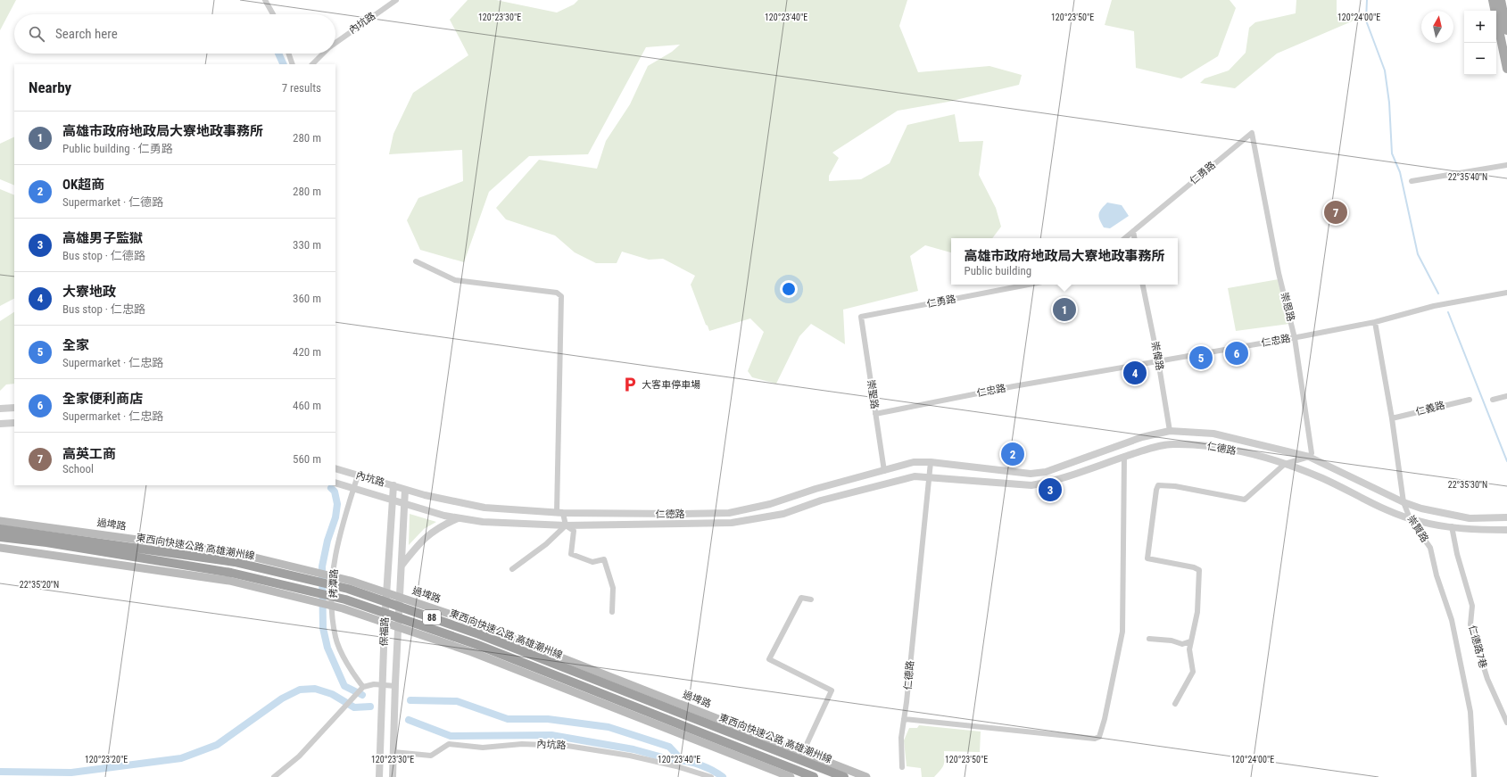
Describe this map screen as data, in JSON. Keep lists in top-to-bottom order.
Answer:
{
  "streets": {
    "highway": ["東西向快速公路 高雄潮州線", "88"],
    "main road": ["過埤路"],
    "street": [
      "內坑路",
      "仁勇路",
      "崇恩路",
      "仁忠路",
      "崇偉路",
      "崇聖路",
      "仁義路",
      "仁德路",
      "崇賢路",
      "拷潭路",
      "保福路",
      "仁德路7巷"
    ]
  },
  "crossings": [
    ["內坑路", "仁德路"],
    ["內坑路", "拷潭路"],
    ["內坑路", "保福路"],
    ["仁勇路", "崇恩路"],
    ["仁勇路", "崇聖路"],
    ["崇恩路", "仁忠路"],
    ["崇恩路", "仁德路"],
    ["仁忠路", "崇偉路"],
    ["仁忠路", "崇聖路"],
    ["仁忠路", "崇賢路"],
    ["崇偉路", "仁德路"],
    ["崇聖路", "仁德路"],
    ["仁義路", "崇賢路"],
    ["仁德路", "崇賢路"],
    ["仁德路", "保福路"],
    ["仁德路", "仁德路7巷"],
    ["過埤路", "拷潭路"],
    ["過埤路", "保福路"]
  ],
  "places": {
    "parking": ["大客車停車場"]
  },
  "north": "top",
  "page": {
    "map_buttons": ["+", "−"],
    "search": "Search here",
    "heading": ["Nearby", "7 results"],
    "list": [
      {
        "mark": "1",
        "name": "高雄市政府地政局大寮地政事務所",
        "note": "Public building · 仁勇路",
        "value": "280 m"
      },
      {
        "mark": "2",
        "name": "OK超商",
        "note": "Supermarket · 仁德路",
        "value": "280 m"
      },
      {
        "mark": "3",
        "name": "高雄男子監獄",
        "note": "Bus stop · 仁德路",
        "value": "330 m"
      },
      {
        "mark": "4",
        "name": "大寮地政",
        "note": "Bus stop · 仁忠路",
        "value": "360 m"
      },
      {
        "mark": "5",
        "name": "全家",
        "note": "Supermarket · 仁忠路",
        "value": "420 m"
      },
      {
        "mark": "6",
        "name": "全家便利商店",
        "note": "Supermarket · 仁忠路",
        "value": "460 m"
      },
      {
        "mark": "7",
        "name": "高英工商",
        "note": "School",
        "value": "560 m"
      }
    ],
    "pins": [
      "7",
      "1",
      "6",
      "5",
      "4",
      "2",
      "3"
    ],
    "popup": ["高雄市政府地政局大寮地政事務所", "Public building"]
  },
  "coordinates": [
    "120°23'30\"E",
    "120°23'40\"E",
    "120°23'50\"E",
    "120°24'00\"E",
    "22°35'40\"N",
    "22°35'30\"N",
    "22°35'20\"N",
    "120°23'20\"E"
  ]
}
